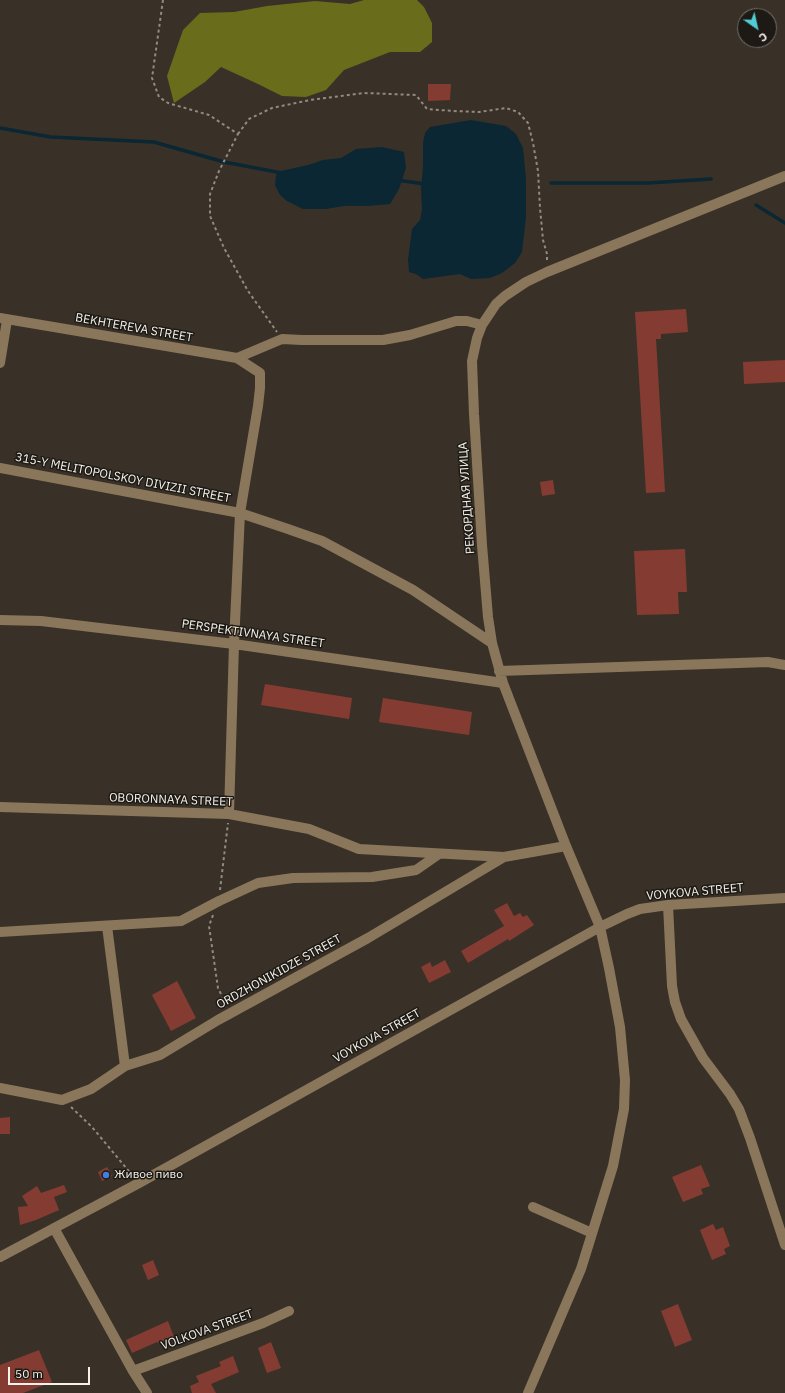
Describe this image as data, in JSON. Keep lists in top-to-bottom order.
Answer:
{
  "streets": {
    "street": [
      "BEKHTEREVA STREET",
      "315-Y MELITOPOLSKOY DIVIZII STREET",
      "РЕКОРДНАЯ УЛИЦА",
      "PERSPEKTIVNAYA STREET",
      "OBORONNAYA STREET",
      "VOYKOVA STREET",
      "ORDZHONIKIDZE STREET",
      "VOLKOVA STREET"
    ]
  },
  "crossings": [
    ["BEKHTEREVA STREET", "315-Y MELITOPOLSKOY DIVIZII STREET"],
    ["315-Y MELITOPOLSKOY DIVIZII STREET", "РЕКОРДНАЯ УЛИЦА"],
    ["РЕКОРДНАЯ УЛИЦА", "PERSPEKTIVNAYA STREET"],
    ["РЕКОРДНАЯ УЛИЦА", "VOYKOVA STREET"],
    ["РЕКОРДНАЯ УЛИЦА", "ORDZHONIKIDZE STREET"],
    ["OBORONNAYA STREET", "ORDZHONIKIDZE STREET"]
  ],
  "places": ["Живое пиво"],
  "scale_bar": "50 m",
  "north": "bottom right"
}
